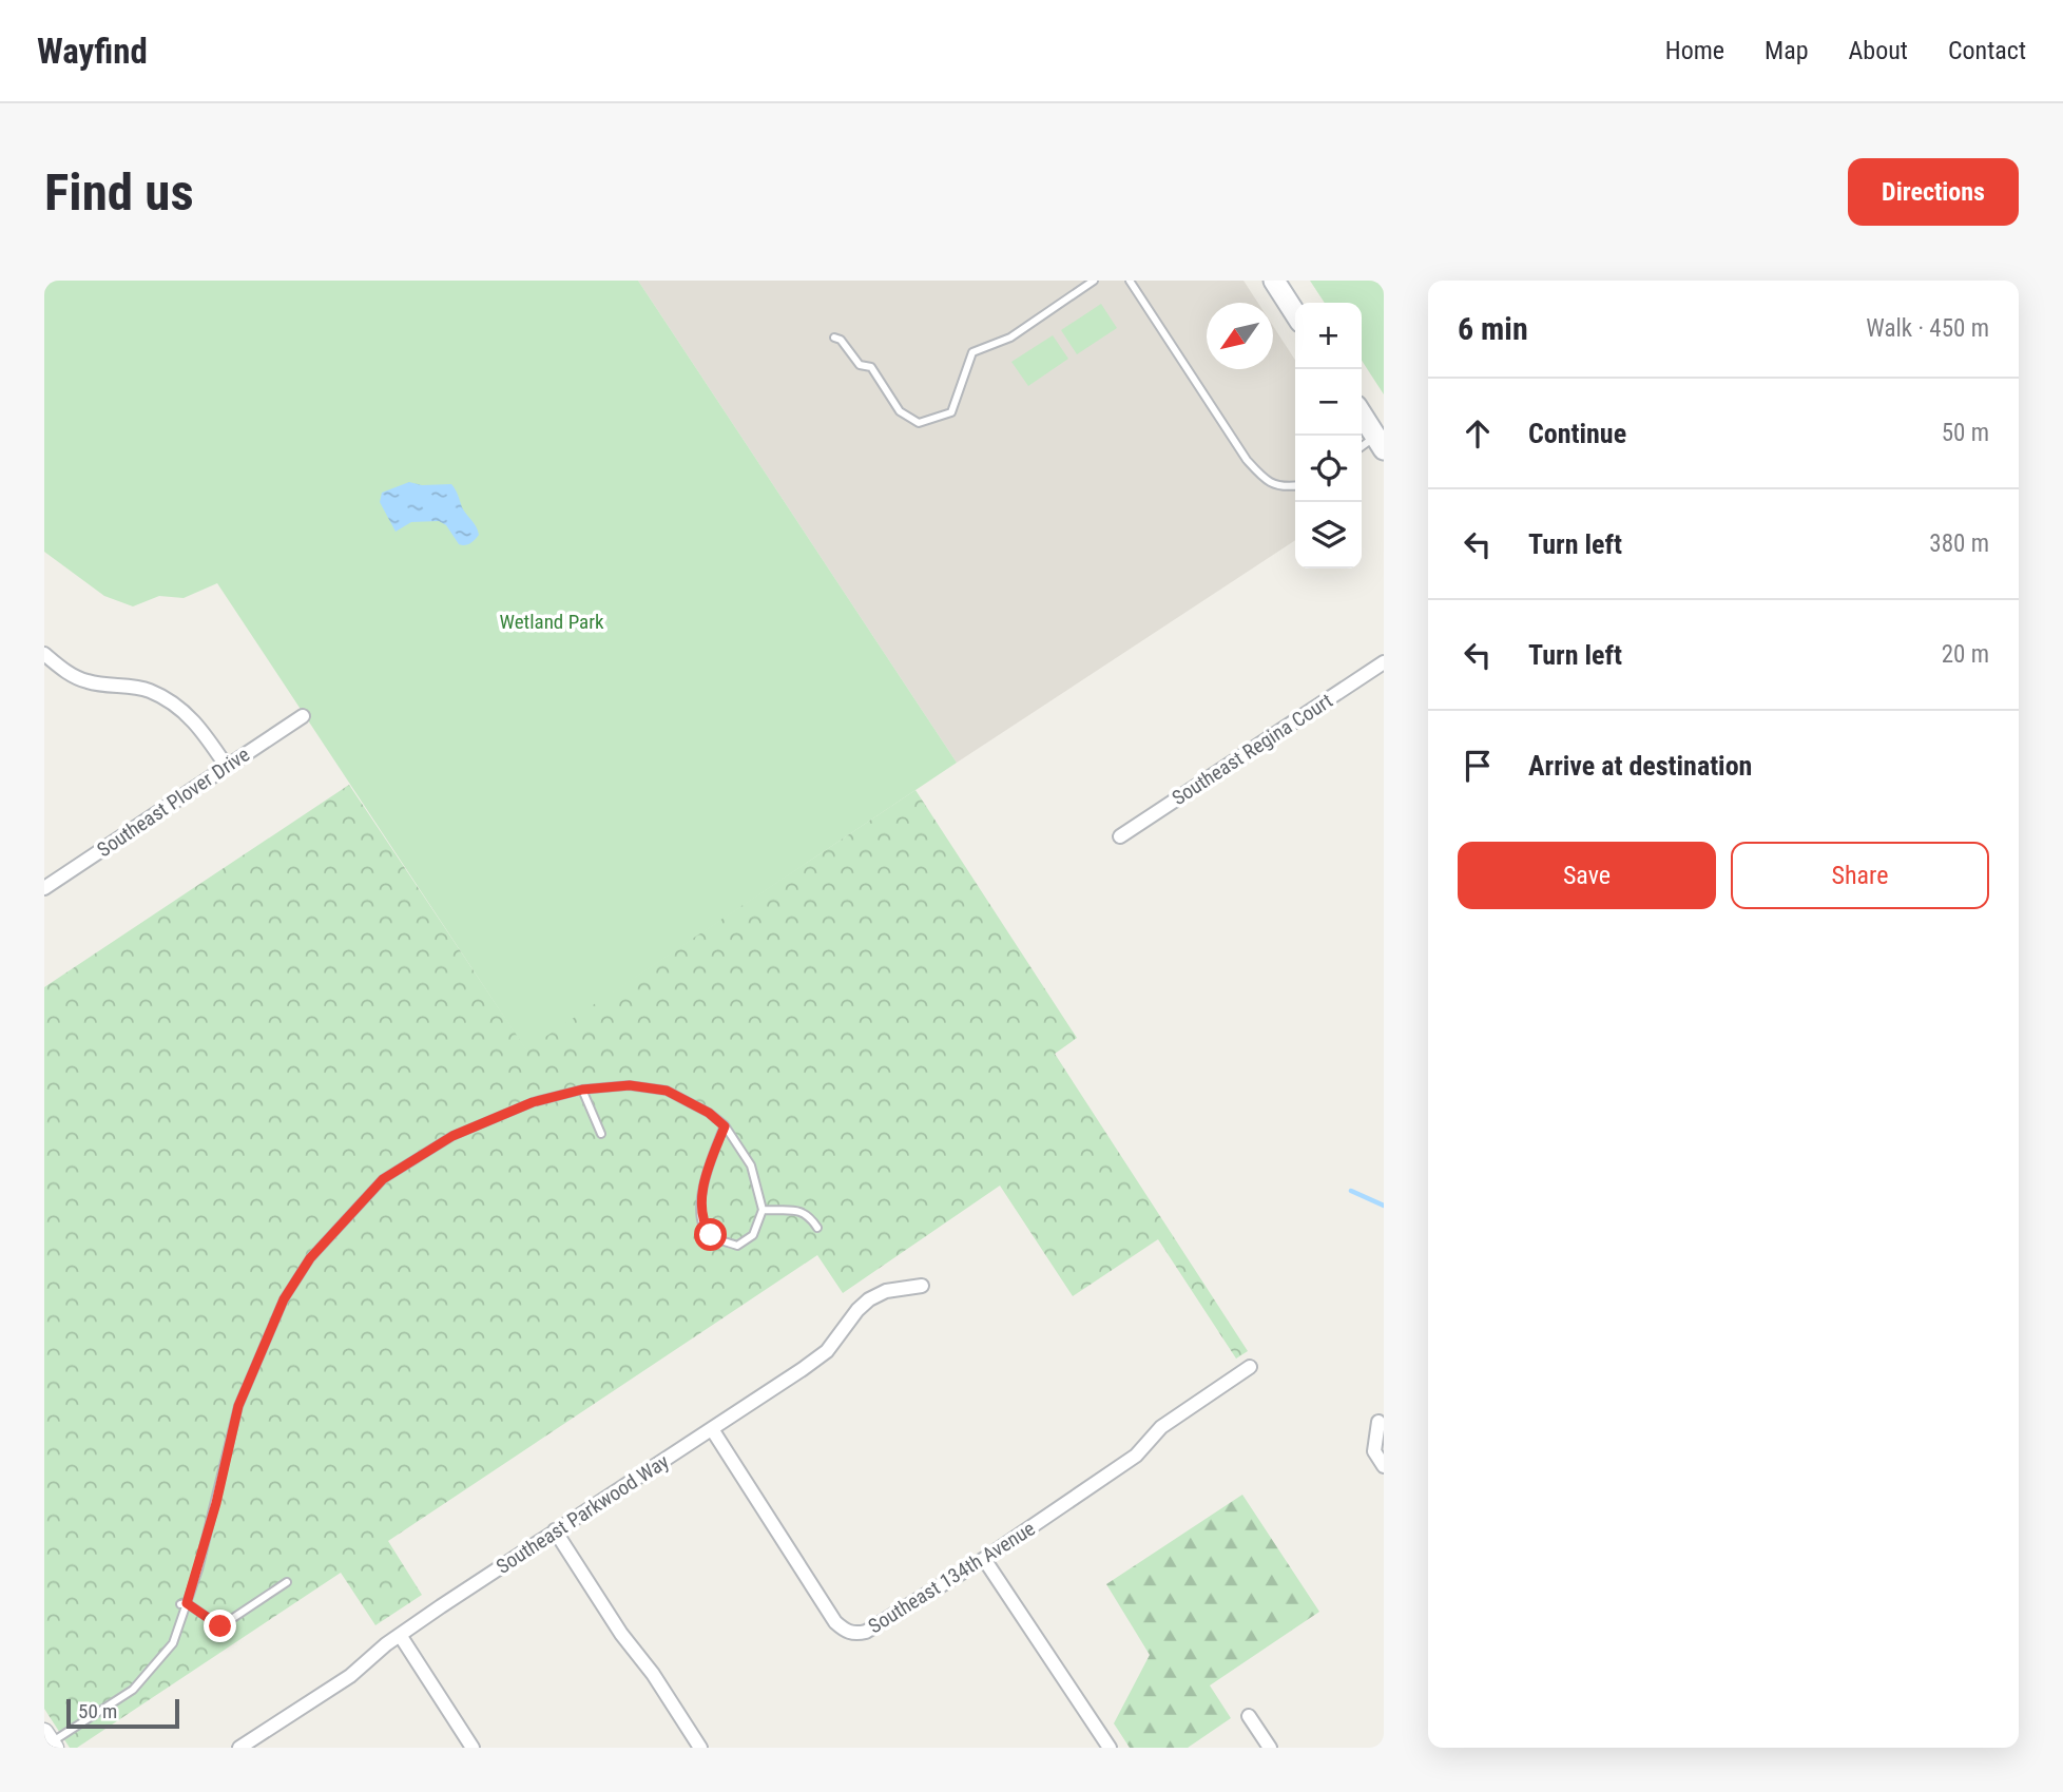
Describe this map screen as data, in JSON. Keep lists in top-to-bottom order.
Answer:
{
  "streets": {
    "street": [
      "Southeast Regina Court",
      "Southeast Plover Drive",
      "Southeast Parkwood Way",
      "Southeast 134th Avenue"
    ]
  },
  "crossings": [
    ["Southeast Parkwood Way", "Southeast 134th Avenue"]
  ],
  "parks": ["Wetland Park"],
  "scale_bar": "50 m",
  "north": "bottom left",
  "page": {
    "header": "Wayfind",
    "nav": [
      "Home",
      "Map",
      "About",
      "Contact"
    ],
    "buttons": [
      "Directions",
      ["Save", "Share"]
    ],
    "title": "Find us",
    "heading": ["6 min", "Walk · 450 m"],
    "map_buttons": ["+", "−"],
    "list": [
      ["Continue", "50 m"],
      ["Turn left", "380 m"],
      ["Turn left", "20 m"],
      "Arrive at destination"
    ],
    "scale": "50 m"
  }
}
